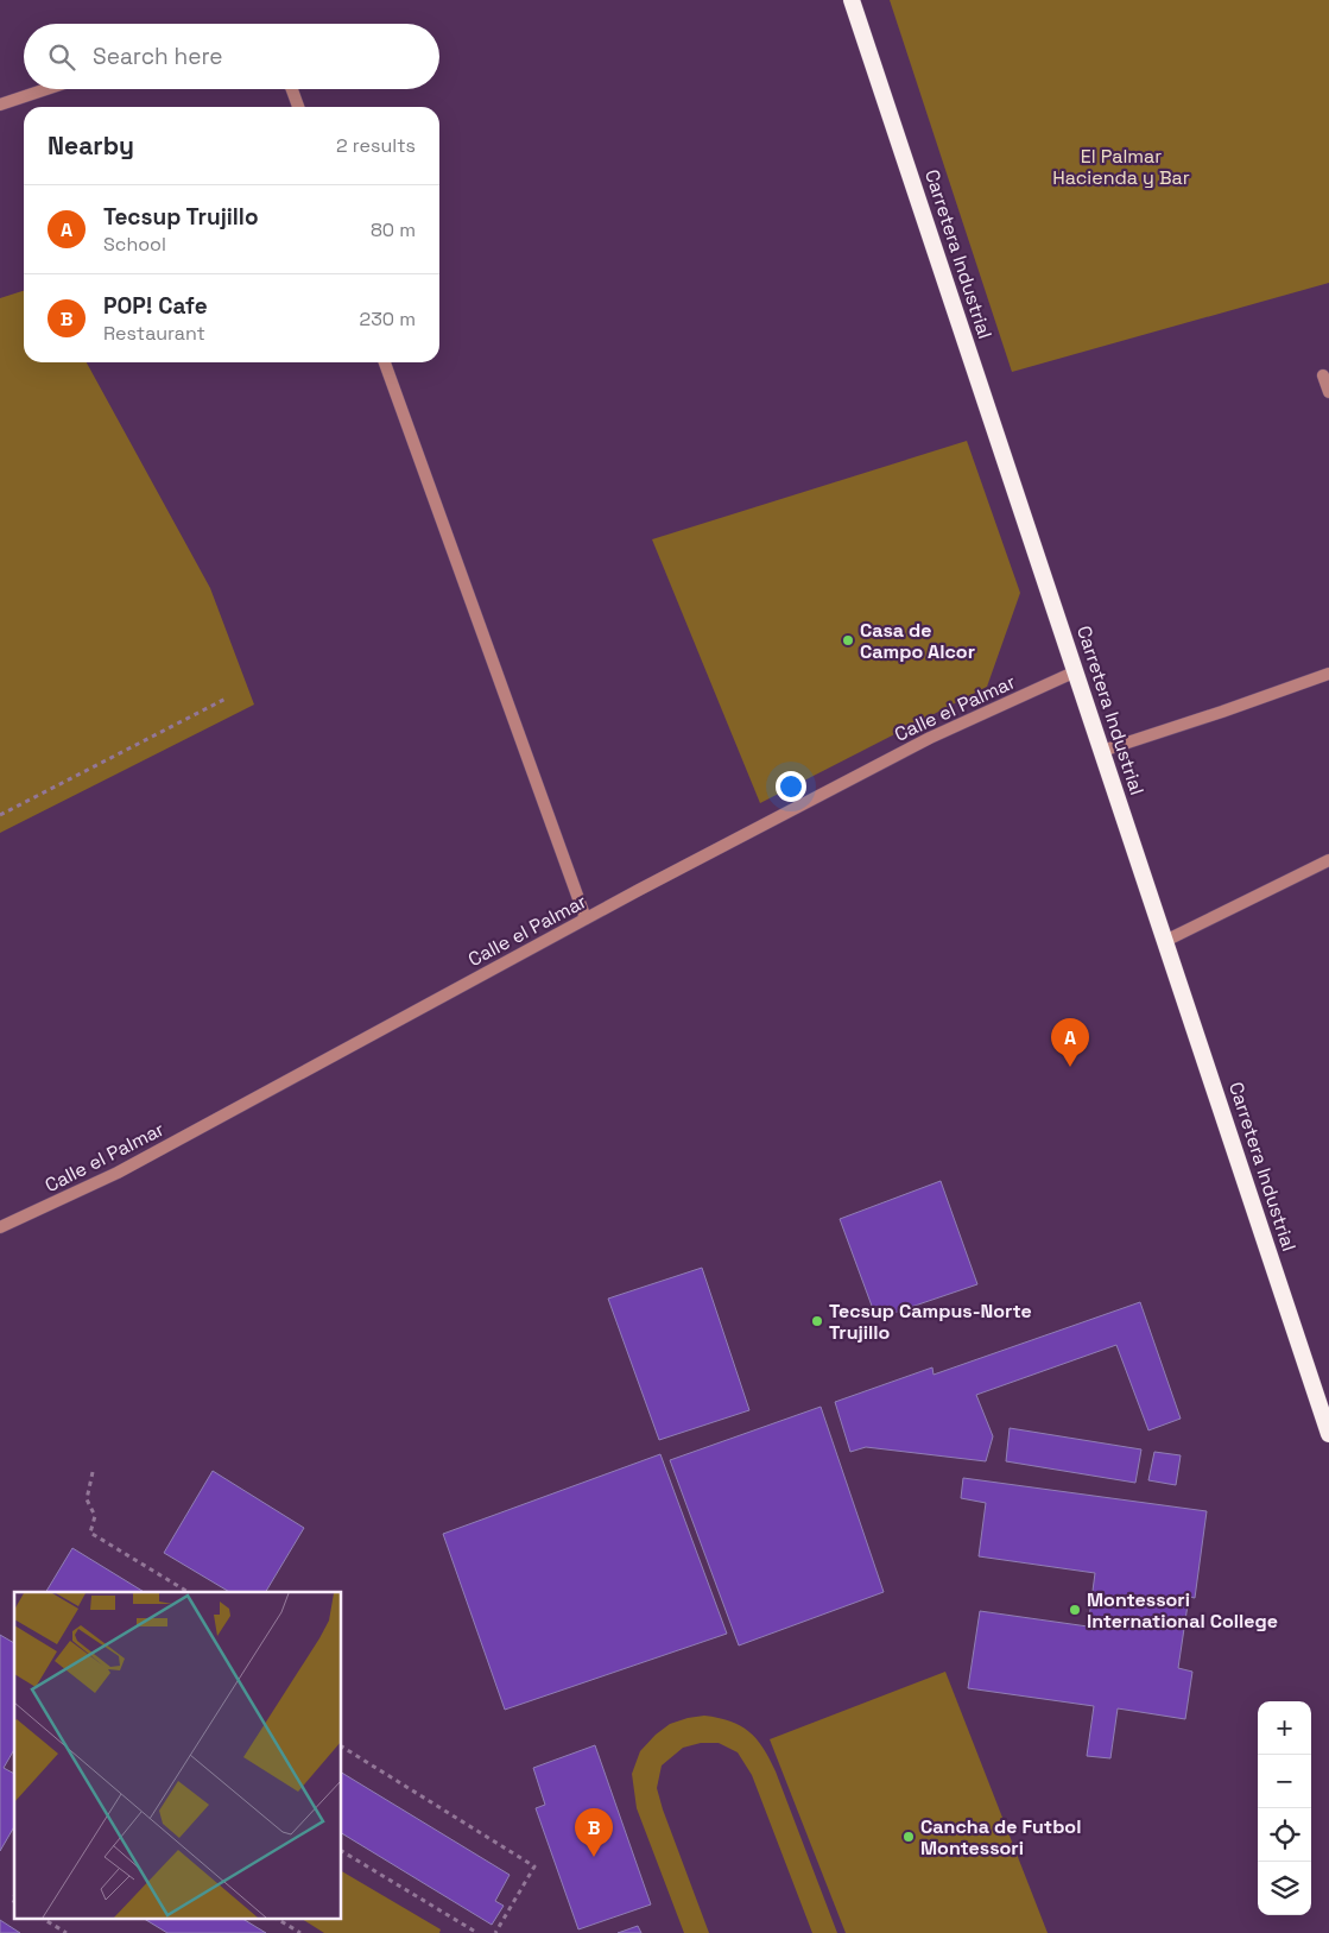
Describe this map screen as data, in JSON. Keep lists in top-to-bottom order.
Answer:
{
  "streets": {
    "highway": ["Carretera Industrial"],
    "street": ["Calle el Palmar"]
  },
  "crossings": [
    ["Carretera Industrial", "Calle el Palmar"]
  ],
  "parks": ["El Palmar Hacienda y Bar"],
  "places": [
    "Casa de Campo Alcor",
    "Tecsup Campus-Norte Trujillo",
    "Montessori International College",
    "Cancha de Futbol Montessori"
  ],
  "page": {
    "search": "Search here",
    "heading": ["Nearby", "2 results"],
    "list": [
      {
        "mark": "A",
        "name": "Tecsup Trujillo",
        "note": "School",
        "value": "80 m"
      },
      {
        "mark": "B",
        "name": "POP! Cafe",
        "note": "Restaurant",
        "value": "230 m"
      }
    ],
    "pins": ["A", "B"],
    "map_buttons": ["+", "−"]
  }
}
